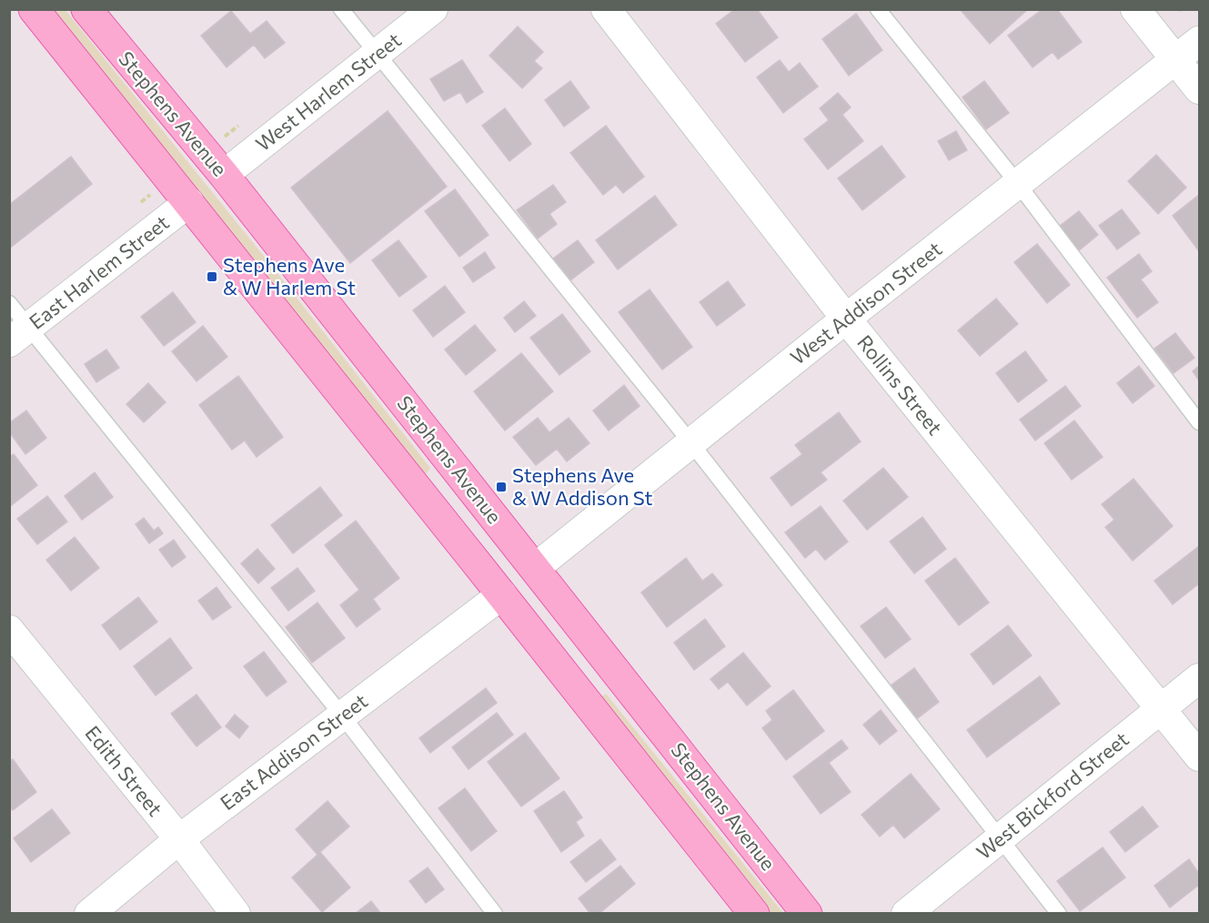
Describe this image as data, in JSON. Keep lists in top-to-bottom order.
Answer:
{
  "streets": {
    "main road": ["Stephens Avenue"],
    "street": [
      "West Harlem Street",
      "East Harlem Street",
      "West Addison Street",
      "Rollins Street",
      "East Addison Street",
      "Edith Street",
      "West Bickford Street"
    ]
  },
  "crossings": [
    ["West Harlem Street", "Stephens Avenue"],
    ["Stephens Avenue", "East Harlem Street"],
    ["Stephens Avenue", "West Addison Street"],
    ["Stephens Avenue", "East Addison Street"],
    ["West Addison Street", "Rollins Street"],
    ["Rollins Street", "West Bickford Street"],
    ["East Addison Street", "Edith Street"]
  ],
  "places": {
    "transit": ["Stephens Ave & W Harlem St", "Stephens Ave & W Addison St"]
  }
}
